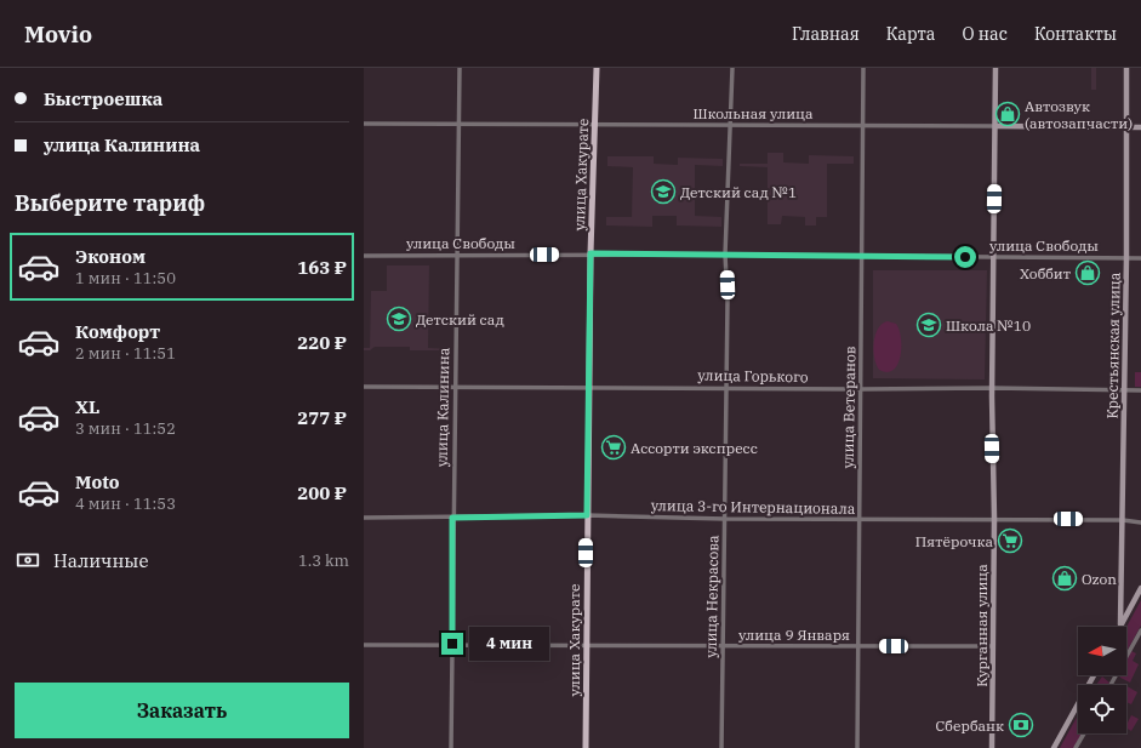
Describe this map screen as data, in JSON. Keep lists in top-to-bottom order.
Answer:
{
  "streets": {
    "main road": ["улица Хакурате"],
    "street": [
      "Школьная улица",
      "улица Свободы",
      "Крестьянская улица",
      "улица Горького",
      "улица Калинина",
      "улица Ветеранов",
      "улица 3-го Интернационала",
      "улица Некрасова",
      "Курганная улица",
      "улица 9 Января"
    ]
  },
  "crossings": [
    ["Школьная улица", "улица Хакурате"],
    ["Школьная улица", "Крестьянская улица"],
    ["Школьная улица", "улица Калинина"],
    ["Школьная улица", "улица Ветеранов"],
    ["Школьная улица", "улица Некрасова"],
    ["Школьная улица", "Курганная улица"],
    ["улица Хакурате", "улица Свободы"],
    ["улица Хакурате", "улица Горького"],
    ["улица Хакурате", "улица 3-го Интернационала"],
    ["улица Хакурате", "улица 9 Января"],
    ["улица Свободы", "Крестьянская улица"],
    ["улица Свободы", "улица Калинина"],
    ["улица Свободы", "улица Ветеранов"],
    ["улица Свободы", "улица Некрасова"],
    ["улица Свободы", "Курганная улица"],
    ["Крестьянская улица", "улица Горького"],
    ["Крестьянская улица", "улица 3-го Интернационала"],
    ["улица Горького", "улица Калинина"],
    ["улица Горького", "улица Ветеранов"],
    ["улица Горького", "улица Некрасова"],
    ["улица Горького", "Курганная улица"],
    ["улица Калинина", "улица 3-го Интернационала"],
    ["улица Калинина", "улица 9 Января"],
    ["улица Ветеранов", "улица 3-го Интернационала"],
    ["улица Ветеранов", "улица 9 Января"],
    ["улица 3-го Интернационала", "улица Некрасова"],
    ["улица 3-го Интернационала", "Курганная улица"],
    ["улица Некрасова", "улица 9 Января"],
    ["Курганная улица", "улица 9 Января"]
  ],
  "places": {
    "shop": ["Автозвук (автозапчасти)", "Хоббит", "Ozon"],
    "school or university": ["Детский сад №1", "Детский сад", "Школа №10"],
    "supermarket": ["Ассорти экспресс", "Пятёрочка"],
    "bank": ["Сбербанк"]
  },
  "north": "left",
  "page": {
    "header": "Movio",
    "nav": [
      "Главная",
      "Карта",
      "О нас",
      "Контакты"
    ],
    "banner": ["Быстроешка", "улица Калинина"],
    "heading": "Выберите тариф",
    "list": [
      {
        "name": "Эконом",
        "note": "1 мин · 11:50",
        "value": "163 ₽"
      },
      {
        "name": "Комфорт",
        "note": "2 мин · 11:51",
        "value": "220 ₽"
      },
      {
        "name": "XL",
        "note": "3 мин · 11:52",
        "value": "277 ₽"
      },
      {
        "name": "Moto",
        "note": "4 мин · 11:53",
        "value": "200 ₽"
      }
    ],
    "pay": ["Наличные", "1.3 km"],
    "bubble": "4 мин",
    "buttons": "Заказать"
  }
}
